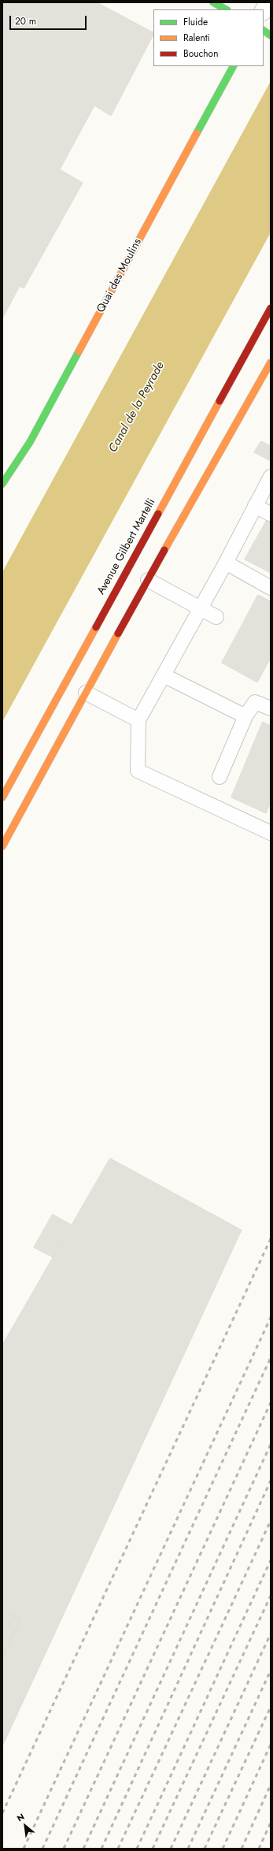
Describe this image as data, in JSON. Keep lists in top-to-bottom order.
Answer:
{
  "streets": {
    "main road": ["Quai des Moulins", "Avenue Gilbert Martelli"]
  },
  "water": ["Canal de la Peyrade"],
  "legend": ["Fluide", "Ralenti", "Bouchon"],
  "scale_bar": "20 m",
  "north": "top left"
}
